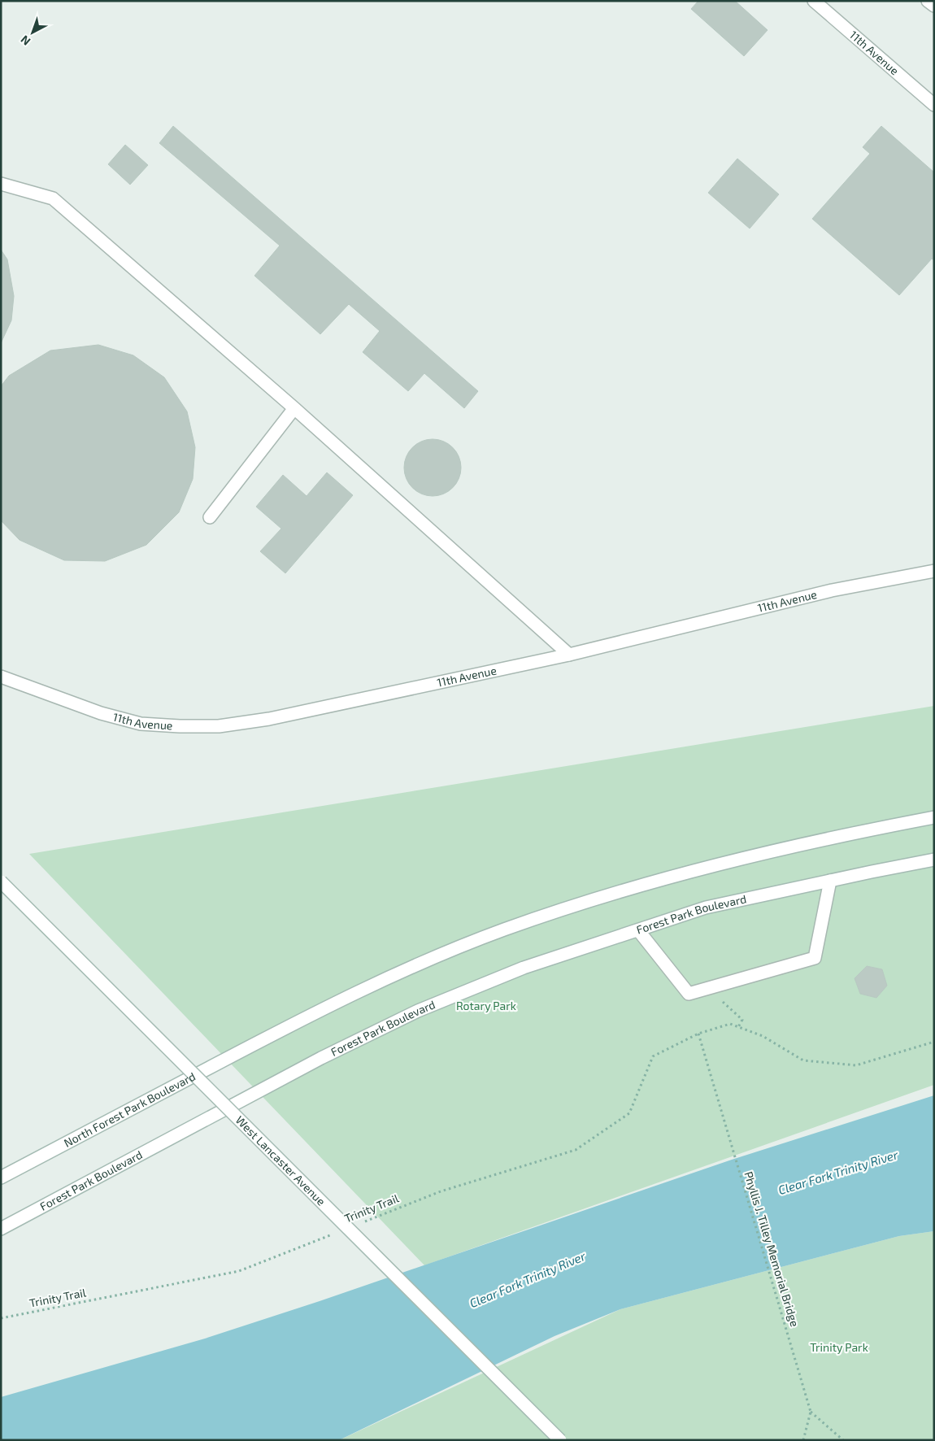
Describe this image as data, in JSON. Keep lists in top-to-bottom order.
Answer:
{
  "streets": {
    "main road": [
      "11th Avenue",
      "Forest Park Boulevard",
      "North Forest Park Boulevard",
      "West Lancaster Avenue"
    ],
    "path": ["Trinity Trail", "Phyllis J. Tilley Memorial Bridge"]
  },
  "crossings": [
    ["Trinity Trail", "Phyllis J. Tilley Memorial Bridge"]
  ],
  "water": ["Clear Fork Trinity River"],
  "parks": ["Rotary Park", "Trinity Park"],
  "north": "bottom left"
}
